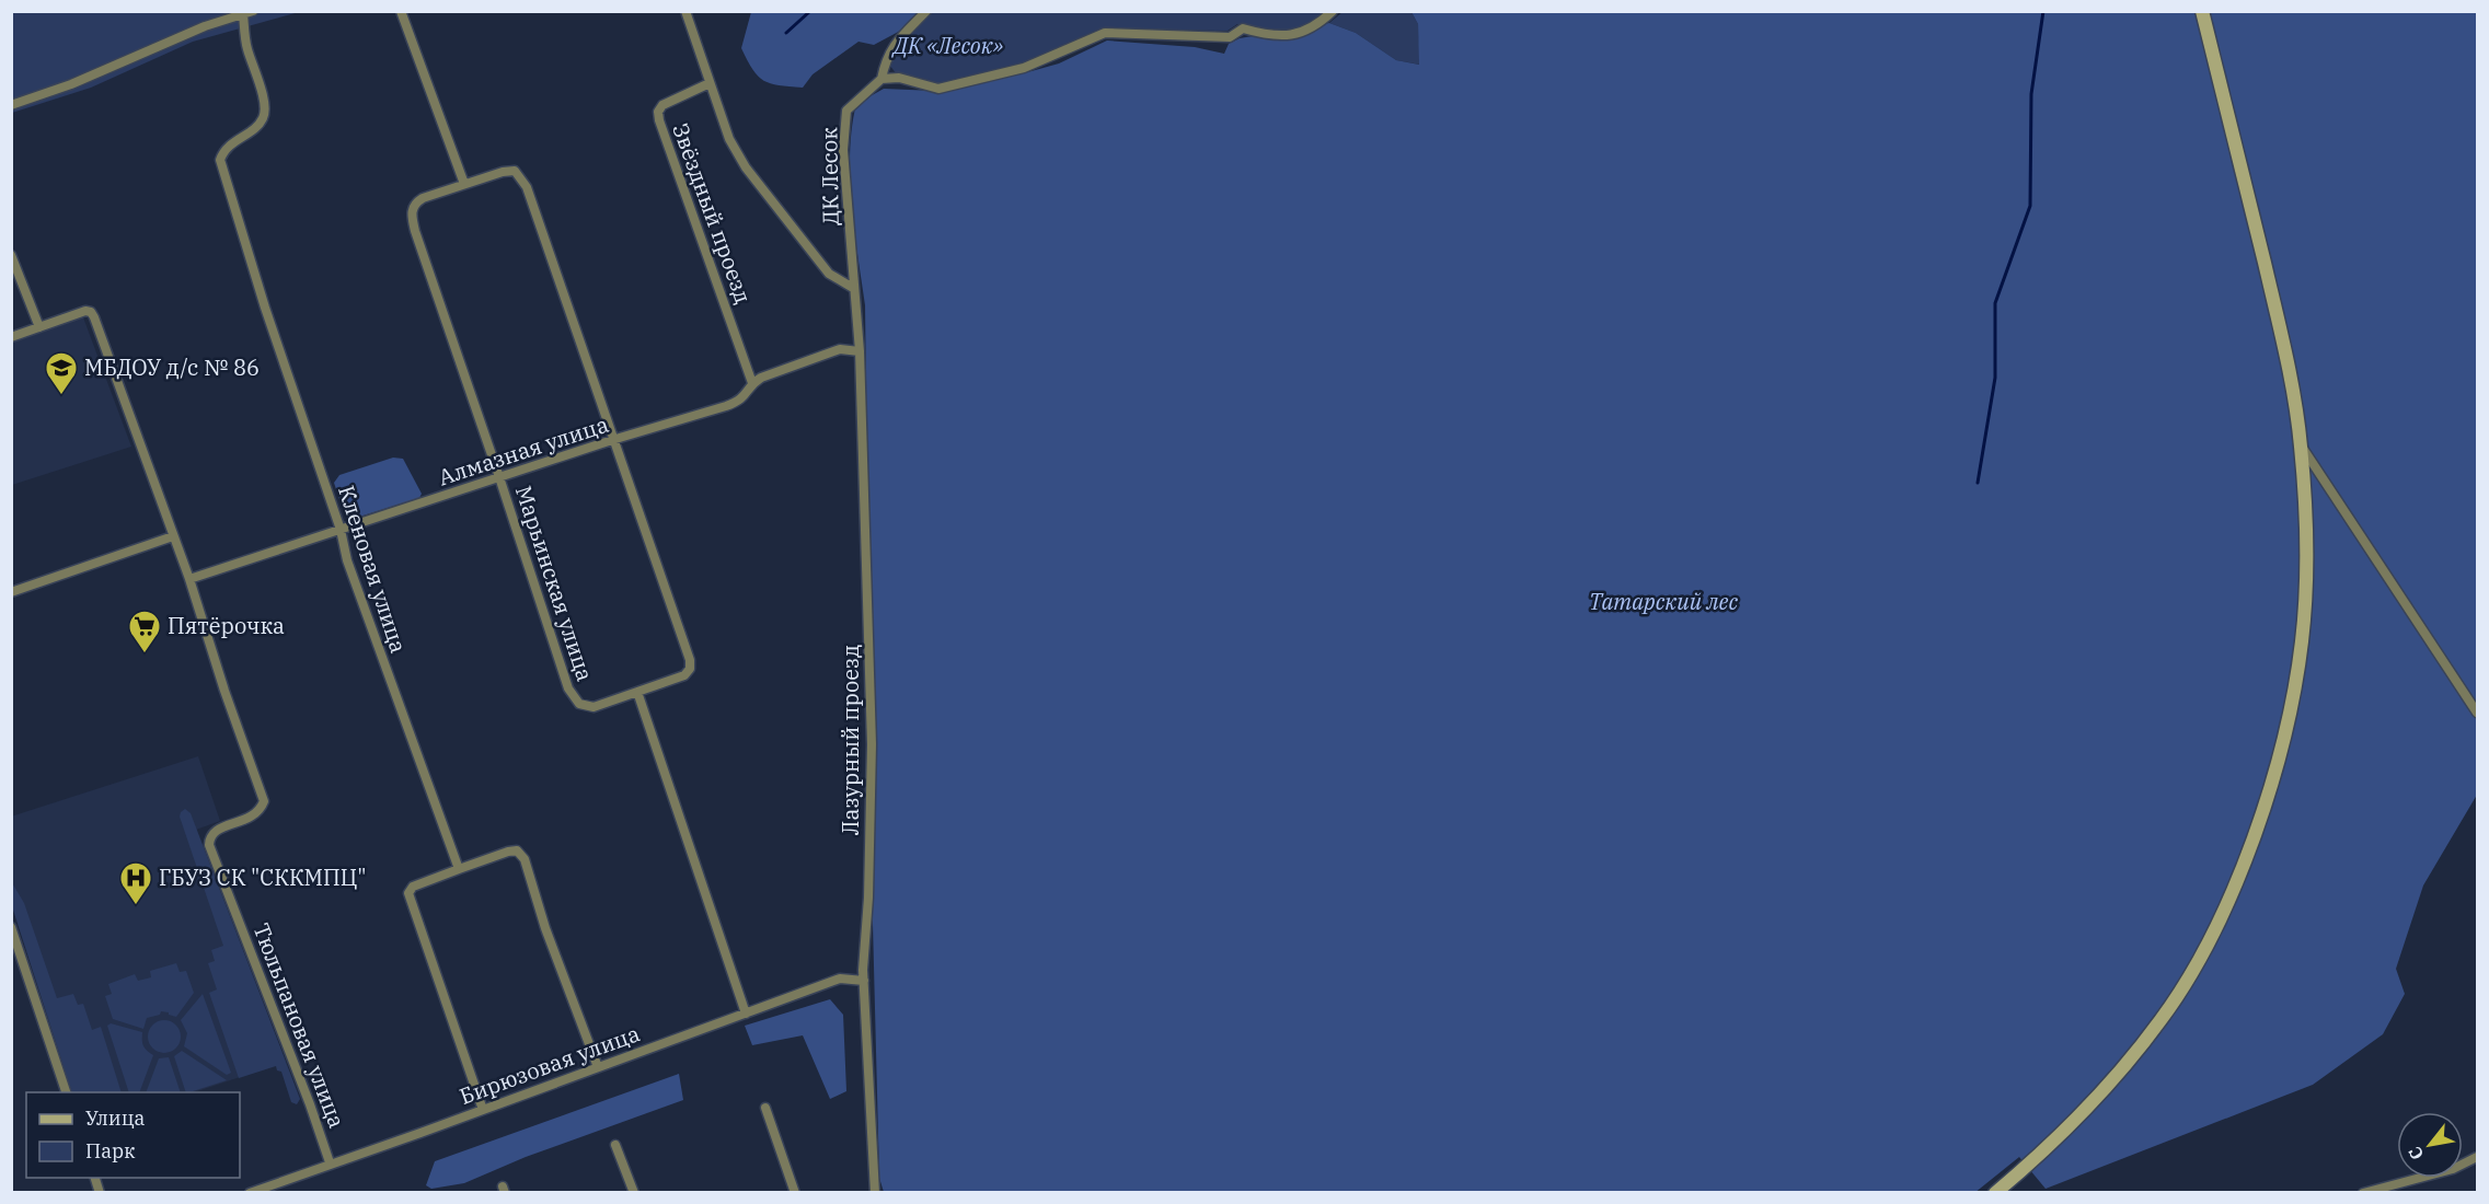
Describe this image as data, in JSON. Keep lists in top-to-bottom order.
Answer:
{
  "streets": {
    "street": [
      "ДК Лесок",
      "Звёздный проезд",
      "Алмазная улица",
      "Кленовая улица",
      "Марьинская улица",
      "Лазурный проезд",
      "Тюльпановая улица",
      "Бирюзовая улица"
    ]
  },
  "crossings": [
    ["ДК Лесок", "Звёздный проезд"],
    ["ДК Лесок", "Лазурный проезд"],
    ["Звёздный проезд", "Алмазная улица"],
    ["Звёздный проезд", "Лазурный проезд"],
    ["Алмазная улица", "Кленовая улица"],
    ["Алмазная улица", "Марьинская улица"],
    ["Алмазная улица", "Лазурный проезд"],
    ["Алмазная улица", "Тюльпановая улица"],
    ["Лазурный проезд", "Бирюзовая улица"],
    ["Тюльпановая улица", "Бирюзовая улица"]
  ],
  "parks": ["ДК «Лесок»", "Татарский лес"],
  "places": {
    "school or university": ["МБДОУ д/с № 86"],
    "supermarket": ["Пятёрочка"],
    "hospital": ["ГБУЗ СК \"СККМПЦ\""]
  },
  "legend": ["Улица", "Парк"],
  "north": "bottom left"
}
